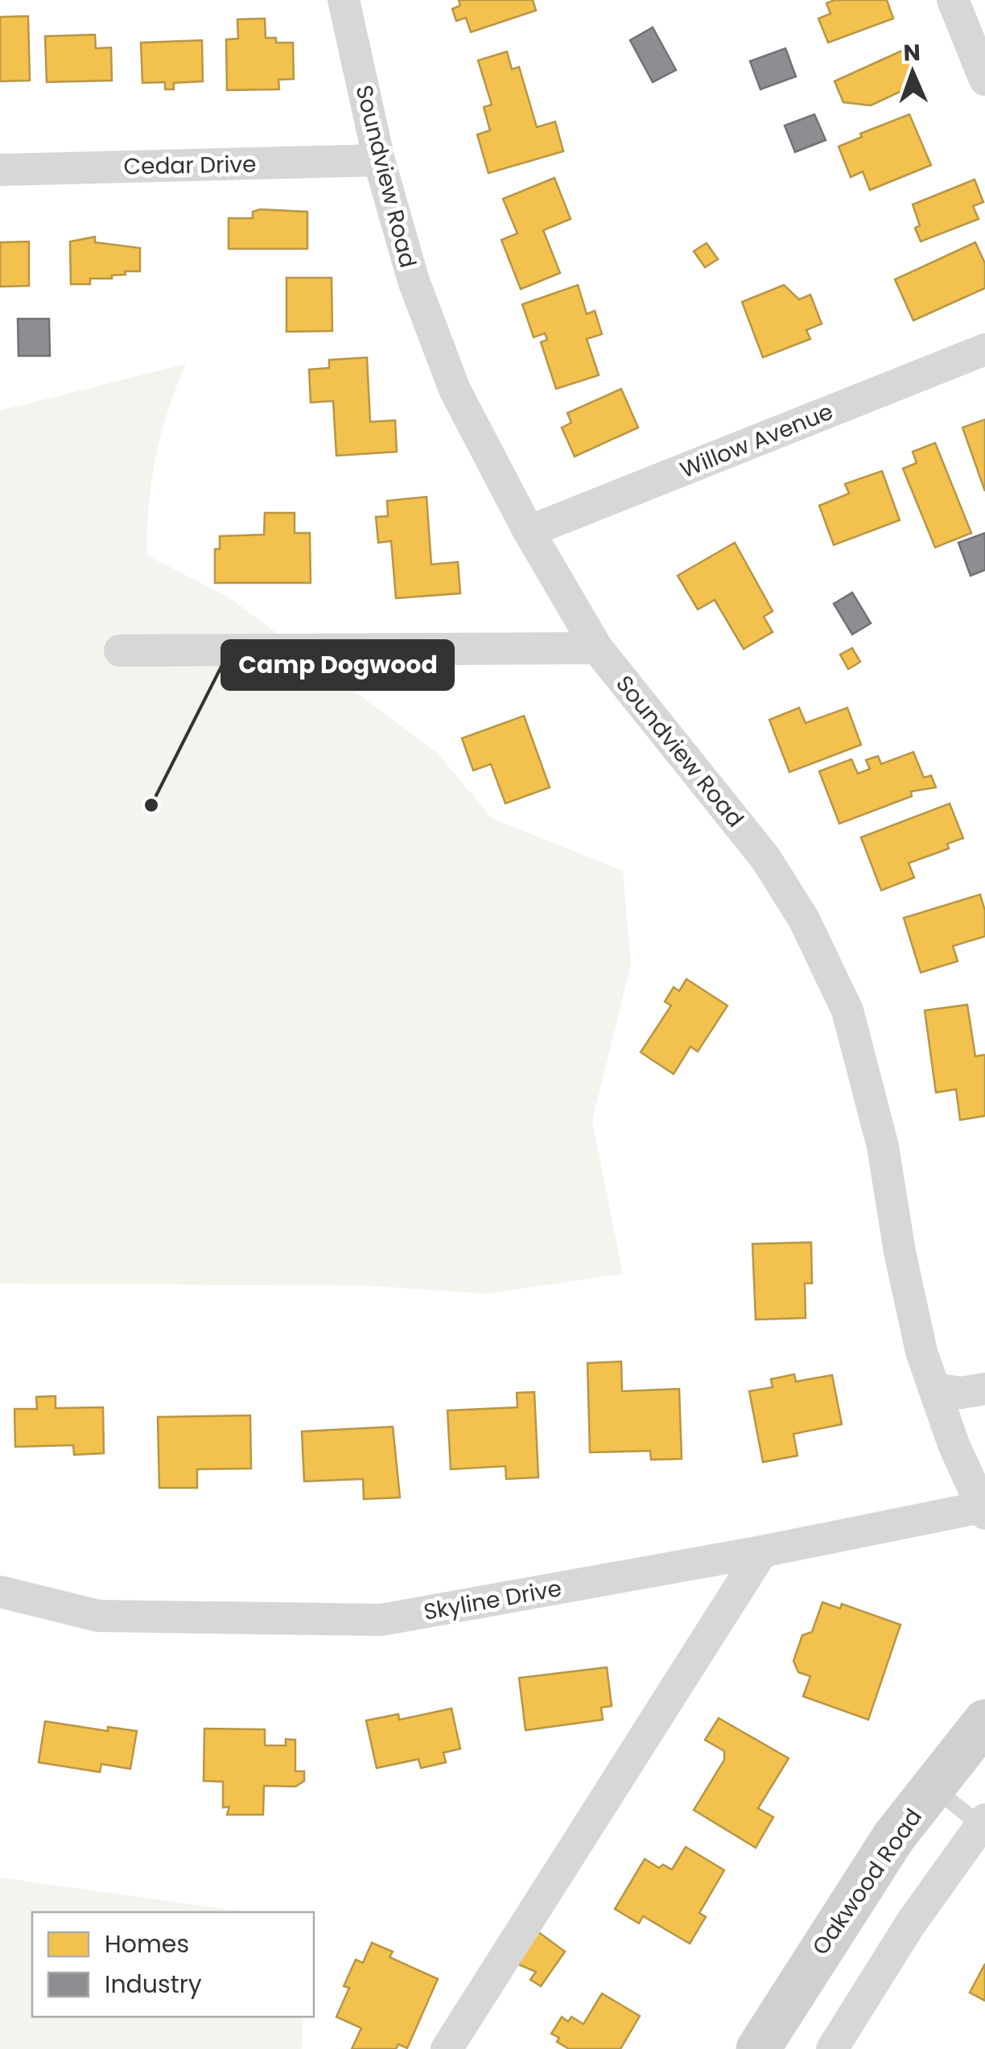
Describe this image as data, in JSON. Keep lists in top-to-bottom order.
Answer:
{
  "streets": {
    "main road": ["Oakwood Road"],
    "street": [
      "Cedar Drive",
      "Soundview Road",
      "Willow Avenue",
      "Skyline Drive"
    ]
  },
  "crossings": [
    ["Cedar Drive", "Soundview Road"],
    ["Soundview Road", "Willow Avenue"],
    ["Soundview Road", "Skyline Drive"]
  ],
  "places": ["Camp Dogwood"],
  "legend": ["Homes", "Industry"],
  "north": "top"
}
